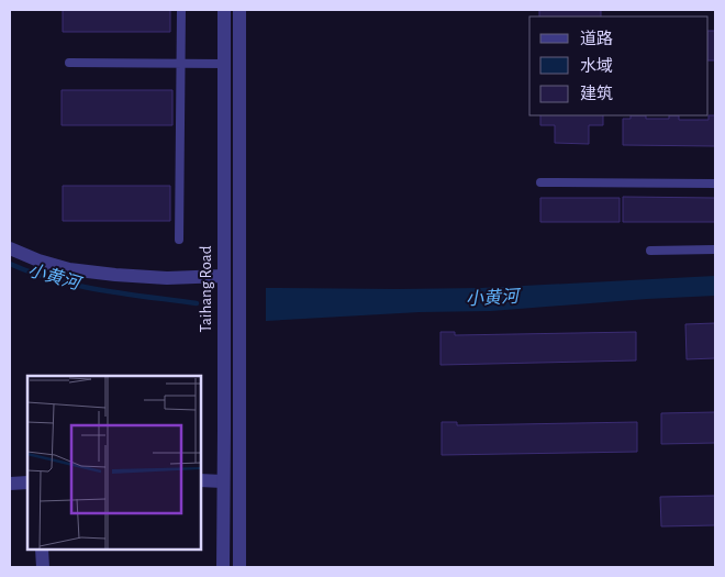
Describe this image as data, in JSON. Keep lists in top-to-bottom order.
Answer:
{
  "streets": {
    "street": ["Taihang Road"]
  },
  "water": ["小黄河"],
  "legend": ["道路", "水域", "建筑"]
}
